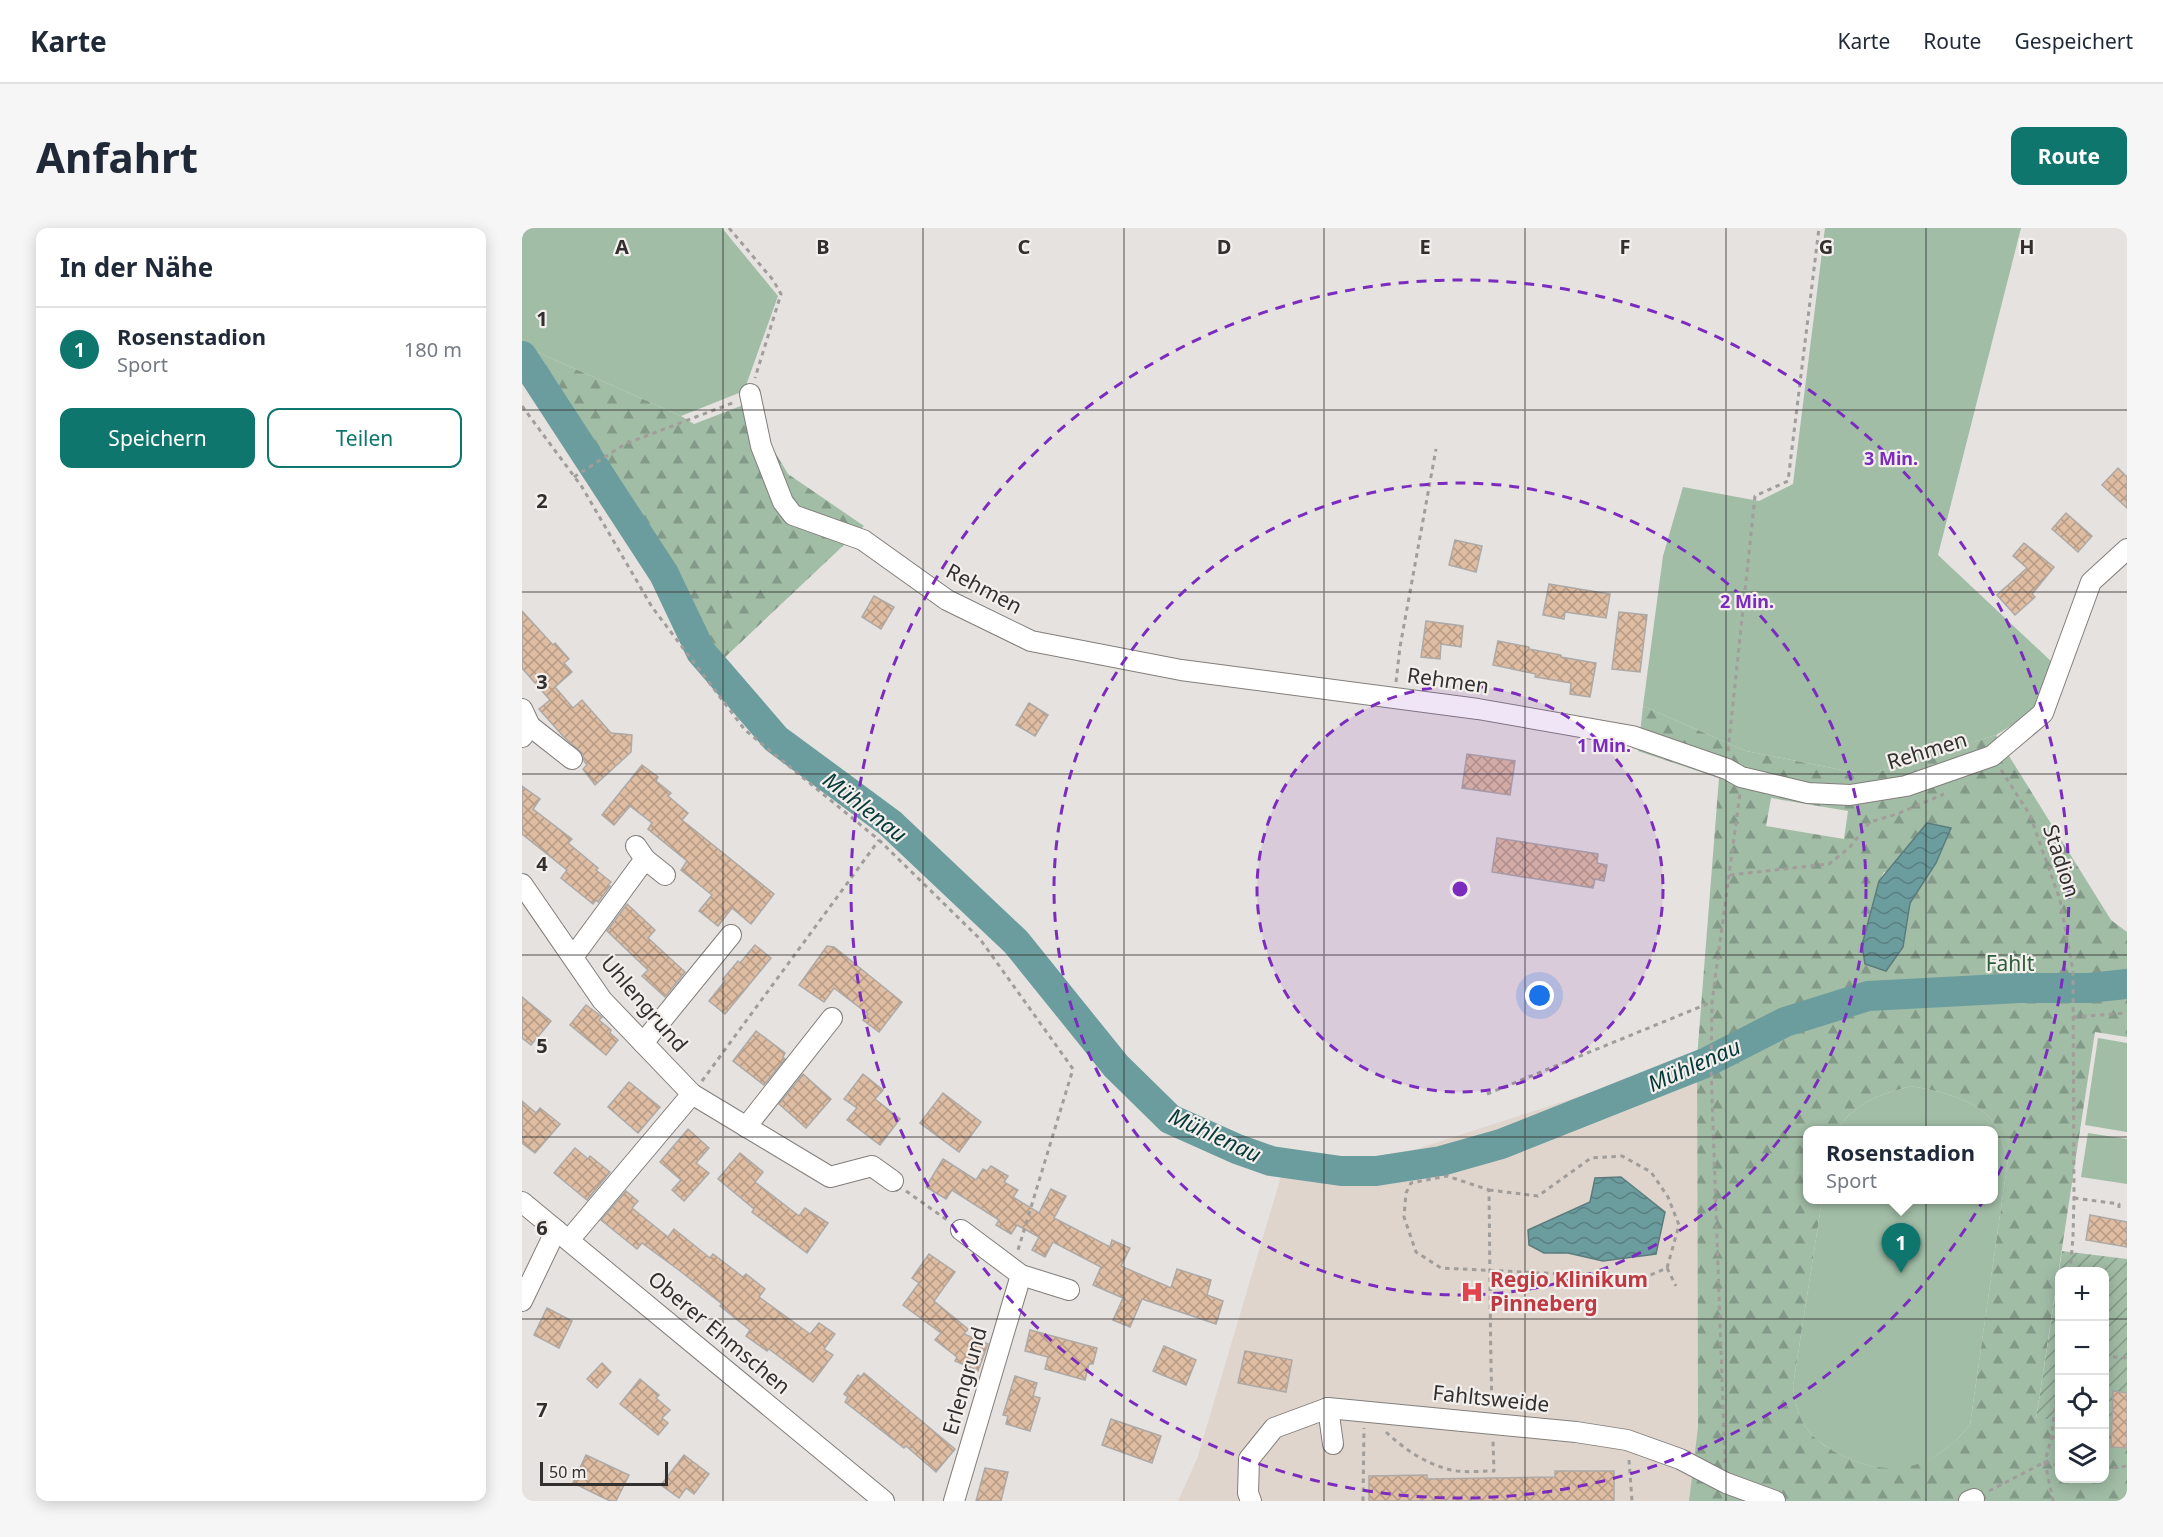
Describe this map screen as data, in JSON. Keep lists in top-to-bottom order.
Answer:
{
  "streets": {
    "street": [
      "Rehmen",
      "Uhlengrund",
      "Oberer Ehmschen",
      "Erlengrund",
      "Fahltsweide"
    ],
    "path": ["Stadion"]
  },
  "water": ["Mühlenau"],
  "parks": ["Fahlt"],
  "places": {
    "hospital": ["Regio Klinikum Pinneberg"]
  },
  "scale_bar": "50 m",
  "page": {
    "header": "Karte",
    "nav": ["Karte", "Route", "Gespeichert"],
    "buttons": [
      "Route",
      ["Speichern", "Teilen"]
    ],
    "title": "Anfahrt",
    "heading": "In der Nähe",
    "list": [
      {
        "mark": "1",
        "name": "Rosenstadion",
        "note": "Sport",
        "value": "180 m"
      }
    ],
    "popup": ["Rosenstadion", "Sport"],
    "pins": "1",
    "map_buttons": ["+", "−"],
    "scale": "50 m"
  },
  "grid": {
    "columns": [
      "A",
      "B",
      "C",
      "D",
      "E",
      "F",
      "G",
      "H"
    ],
    "rows": [
      "1",
      "2",
      "3",
      "4",
      "5",
      "6",
      "7"
    ]
  },
  "rings": ["3 Min.", "2 Min.", "1 Min."]
}
